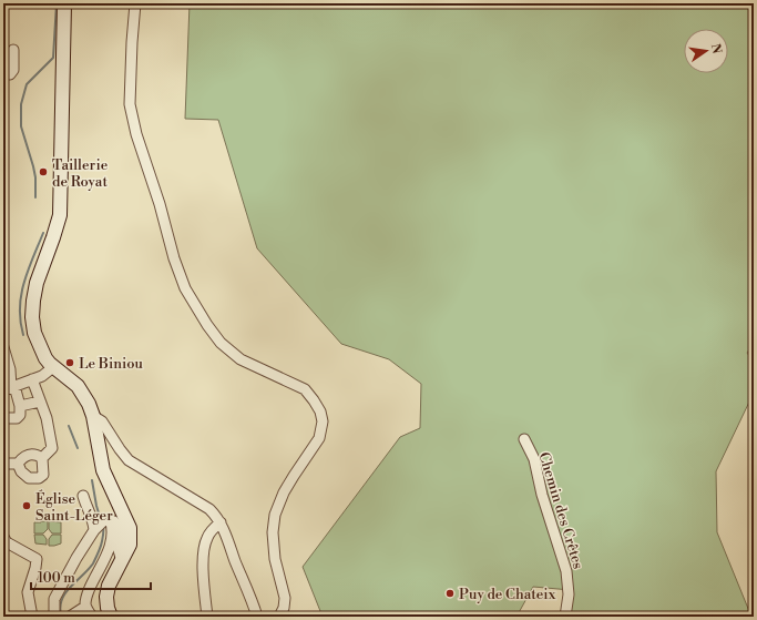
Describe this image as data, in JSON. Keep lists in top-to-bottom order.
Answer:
{
  "streets": {
    "street": ["Chemin des Crêtes"]
  },
  "places": [
    "Taillerie de Royat",
    "Le Biniou",
    "Église Saint-Léger",
    "Puy de Chateix"
  ],
  "scale_bar": "100 m",
  "north": "right"
}
